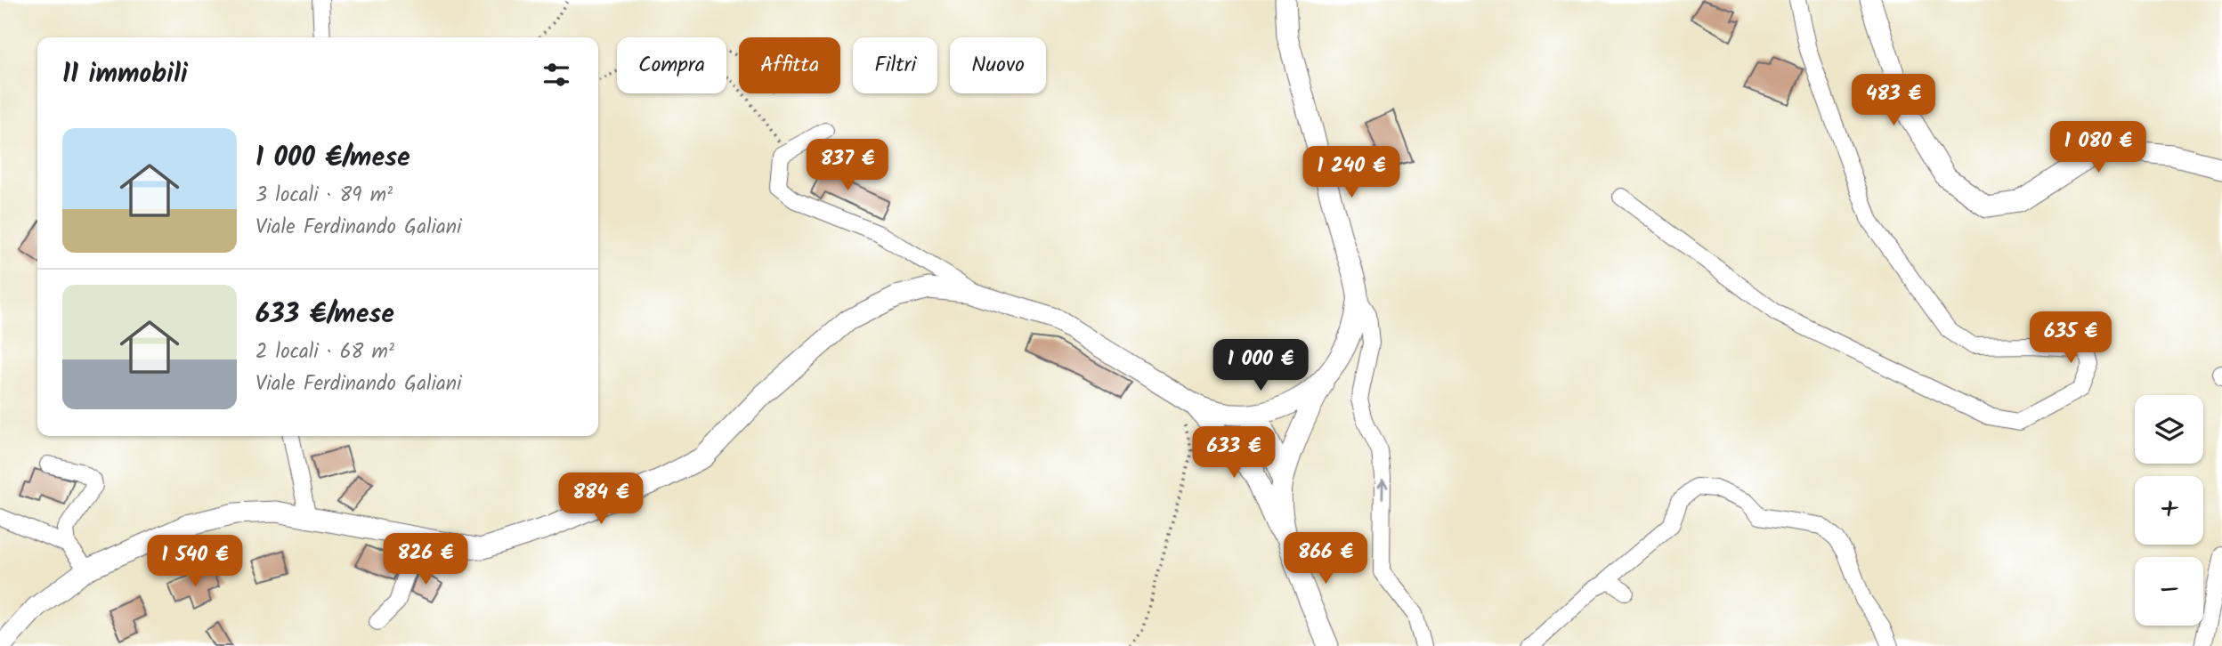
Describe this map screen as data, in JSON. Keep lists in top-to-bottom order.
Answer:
{
  "page": {
    "chip": [
      "Compra",
      "Affitta",
      "Filtri",
      "Nuovo"
    ],
    "heading": "11 immobili",
    "price": [
      "483 €",
      "1 080 €",
      "837 €",
      "1 240 €",
      "635 €",
      "1 000 €",
      "633 €",
      "884 €",
      "866 €",
      "826 €",
      "1 540 €"
    ],
    "list": [
      {
        "name": "1 000 €/mese",
        "note": "3 locali · 89 m² · Viale Ferdinando Galiani"
      },
      {
        "name": "633 €/mese",
        "note": "2 locali · 68 m² · Viale Ferdinando Galiani"
      }
    ],
    "map_buttons": ["+", "−"]
  }
}
